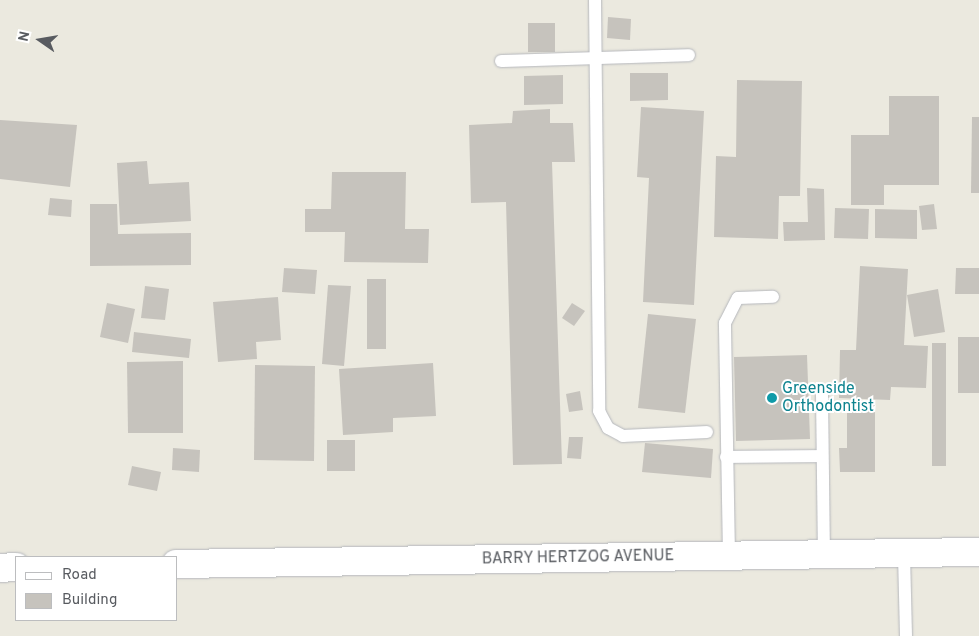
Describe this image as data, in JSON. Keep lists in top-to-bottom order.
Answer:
{
  "streets": {
    "main road": ["BARRY HERTZOG AVENUE"]
  },
  "places": ["Greenside Orthodontist"],
  "legend": ["Road", "Building"],
  "north": "left"
}
